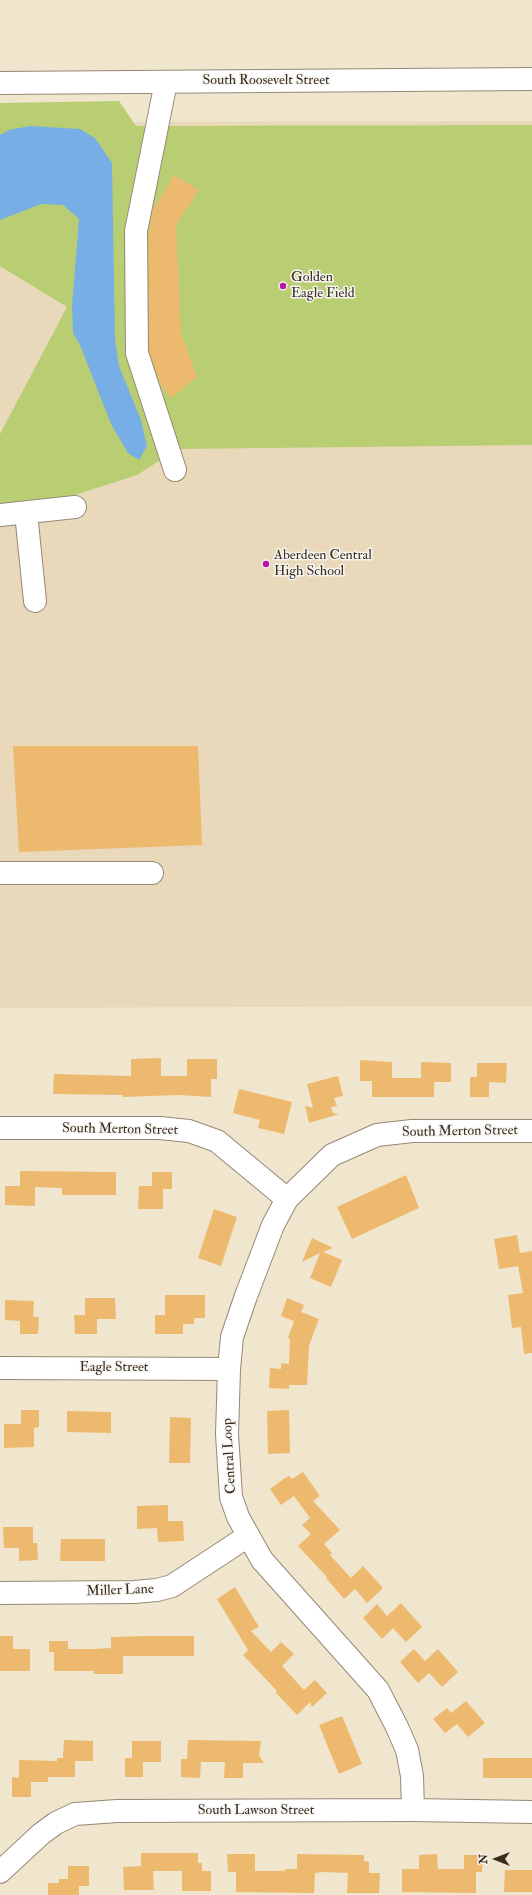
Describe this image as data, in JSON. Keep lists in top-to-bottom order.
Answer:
{
  "streets": {
    "street": [
      "South Roosevelt Street",
      "South Merton Street",
      "Eagle Street",
      "Central Loop",
      "Miller Lane",
      "South Lawson Street"
    ]
  },
  "crossings": [
    ["South Merton Street", "Central Loop"],
    ["Eagle Street", "Central Loop"],
    ["Central Loop", "Miller Lane"],
    ["Central Loop", "South Lawson Street"]
  ],
  "places": ["Golden Eagle Field", "Aberdeen Central High School"],
  "north": "left"
}
